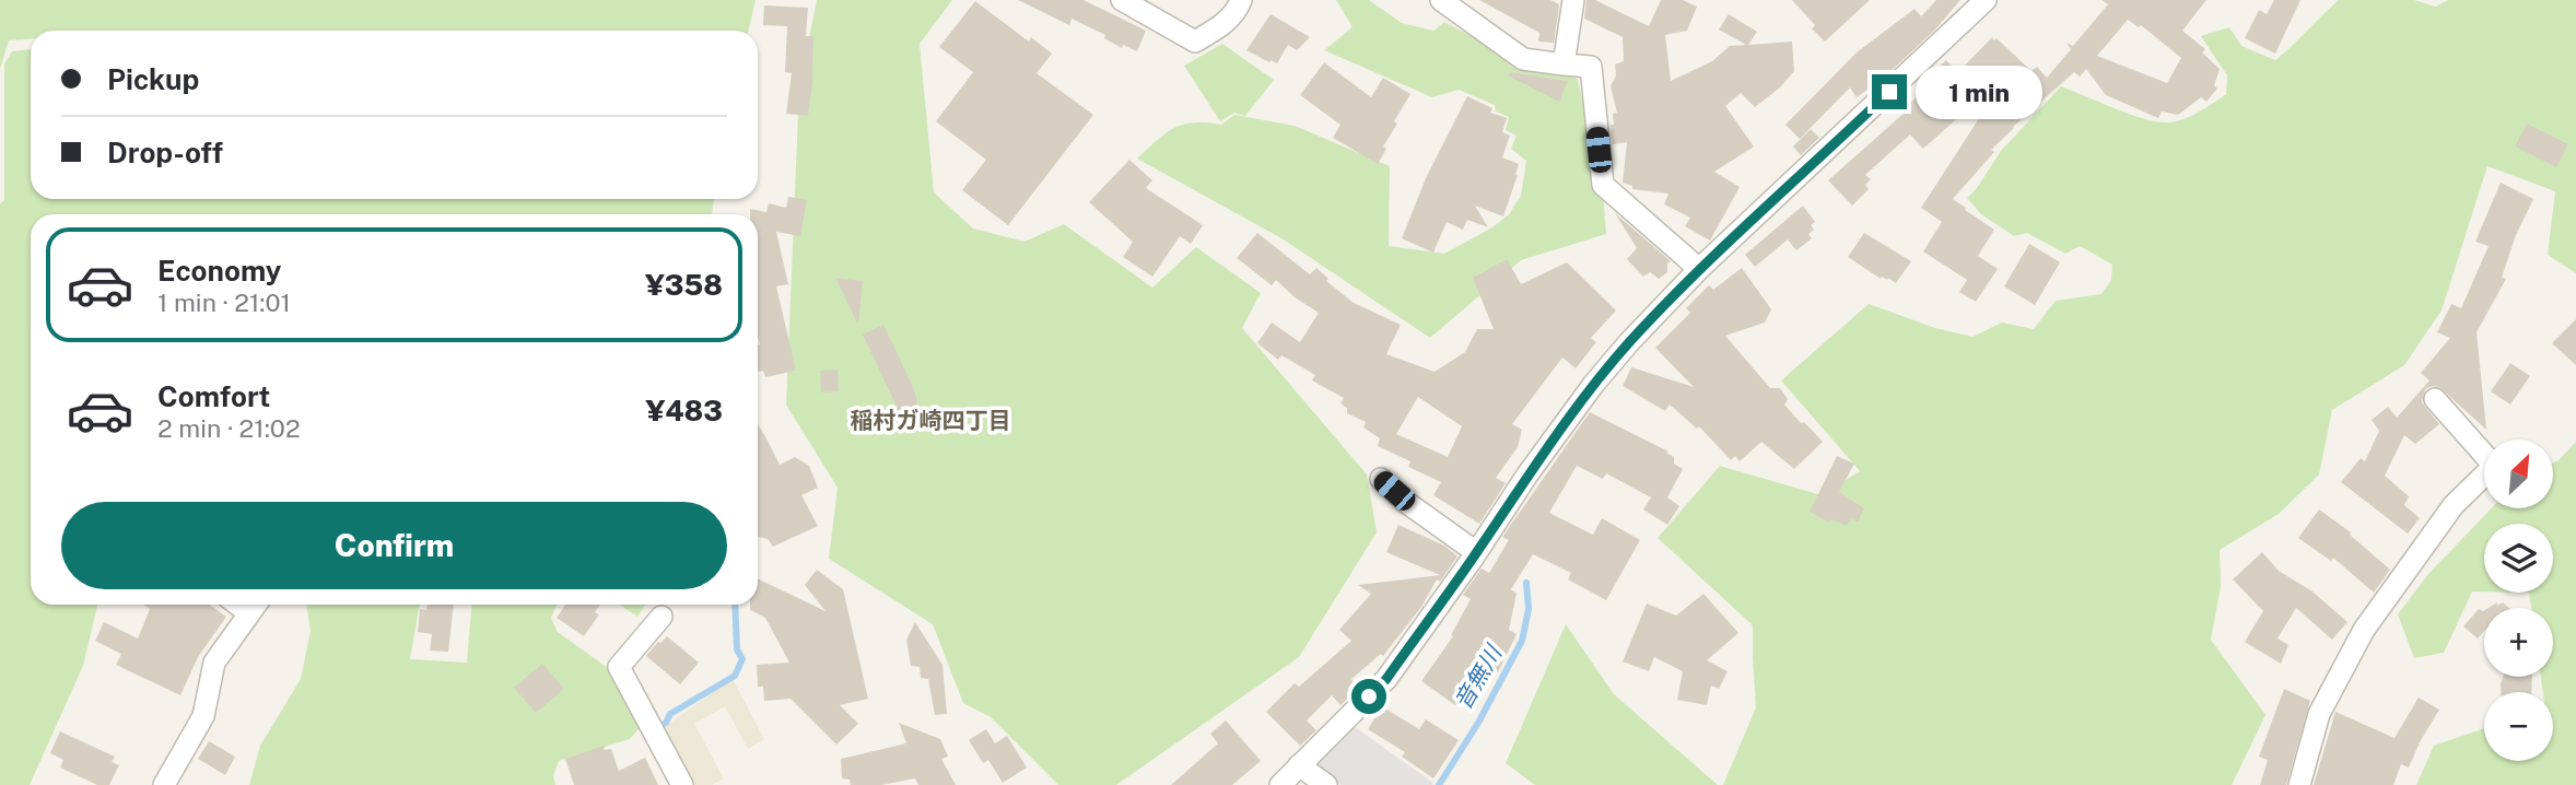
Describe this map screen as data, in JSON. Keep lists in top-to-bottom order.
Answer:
{
  "districts": ["稲村ガ崎四丁目"],
  "water": ["音無川"],
  "north": "top right",
  "page": {
    "banner": ["Pickup", "Drop-off"],
    "bubble": "1 min",
    "list": [
      {
        "name": "Economy",
        "note": "1 min · 21:01",
        "value": "¥358"
      },
      {
        "name": "Comfort",
        "note": "2 min · 21:02",
        "value": "¥483"
      }
    ],
    "map_buttons": ["+", "−"],
    "buttons": "Confirm"
  }
}
